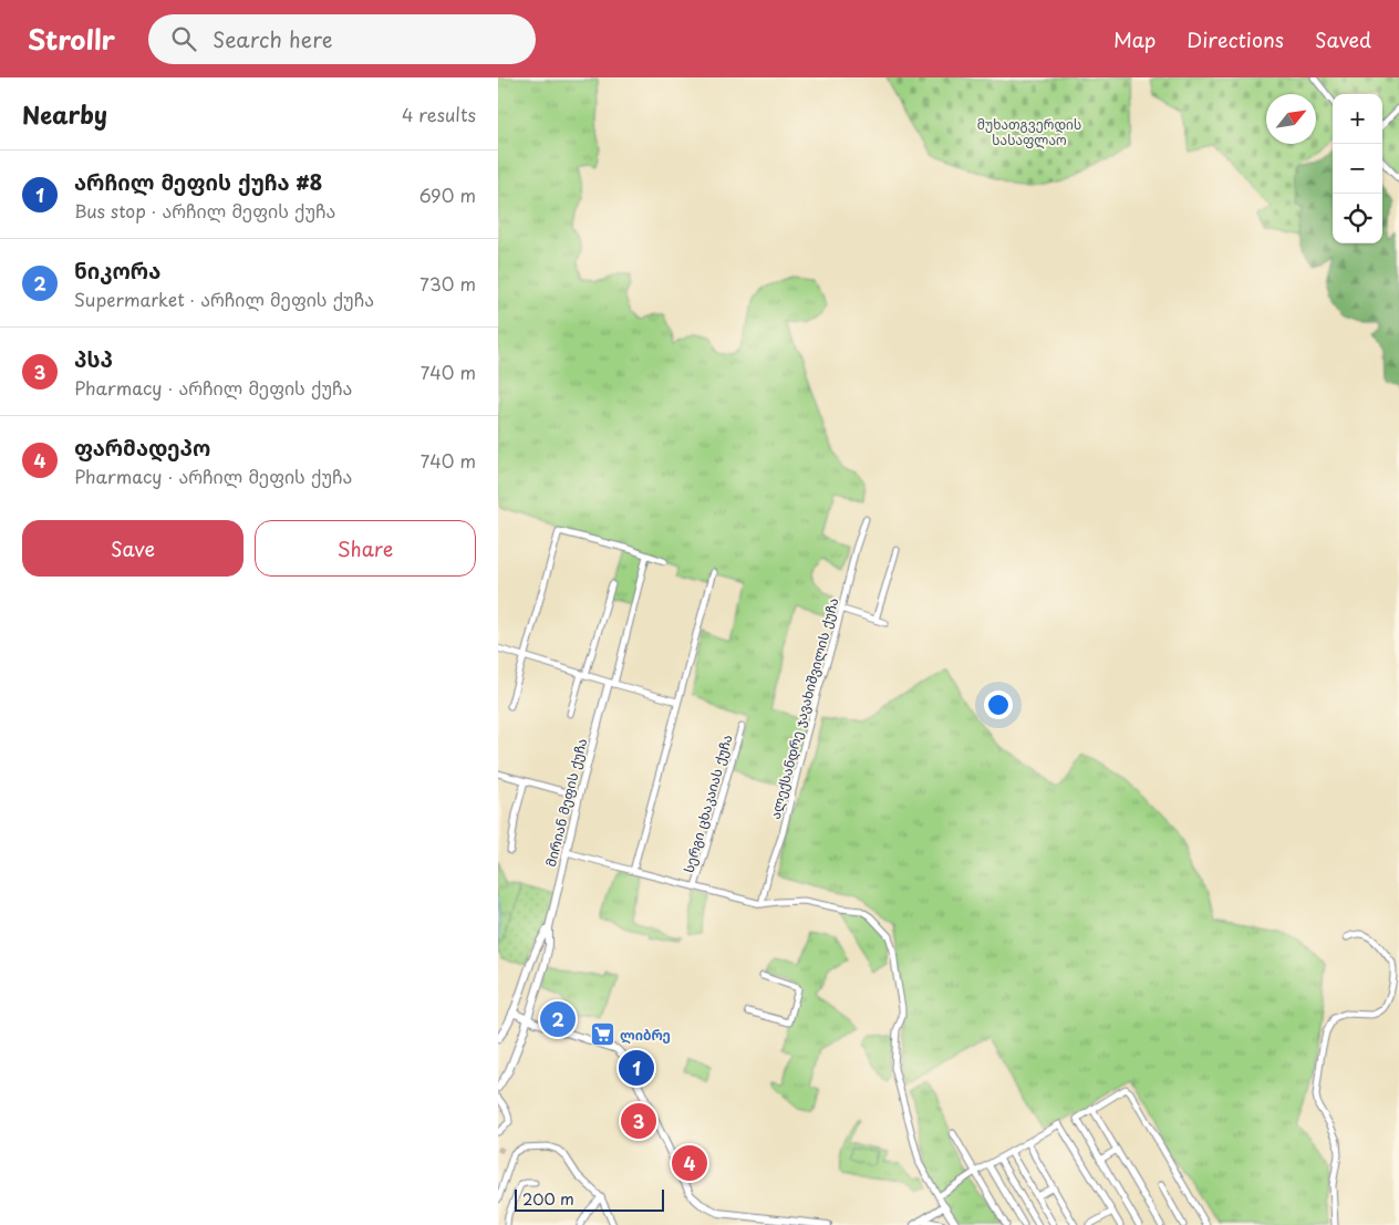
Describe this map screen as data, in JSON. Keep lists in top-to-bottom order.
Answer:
{
  "streets": {
    "street": ["ალექსანდრე ჯავახიშვილის ქუჩა", "მირიან მეფის ქუჩა", "სერგი ცხაკაიას ქუჩა"]
  },
  "parks": ["მუხათგვერდის სასაფლაო"],
  "places": {
    "supermarket": ["ლიბრე"]
  },
  "scale_bar": "200 m",
  "north": "top right",
  "page": {
    "header": "Strollr",
    "search": "Search here",
    "nav": ["Map", "Directions", "Saved"],
    "heading": ["Nearby", "4 results"],
    "map_buttons": ["+", "−"],
    "list": [
      {
        "mark": "1",
        "name": "არჩილ მეფის ქუჩა #8",
        "note": "Bus stop · არჩილ მეფის ქუჩა",
        "value": "690 m"
      },
      {
        "mark": "2",
        "name": "ნიკორა",
        "note": "Supermarket · არჩილ მეფის ქუჩა",
        "value": "730 m"
      },
      {
        "mark": "3",
        "name": "პსპ",
        "note": "Pharmacy · არჩილ მეფის ქუჩა",
        "value": "740 m"
      },
      {
        "mark": "4",
        "name": "ფარმადეპო",
        "note": "Pharmacy · არჩილ მეფის ქუჩა",
        "value": "740 m"
      }
    ],
    "buttons": ["Save", "Share"],
    "pins": [
      "2",
      "1",
      "3",
      "4"
    ],
    "scale": "200 m"
  }
}
